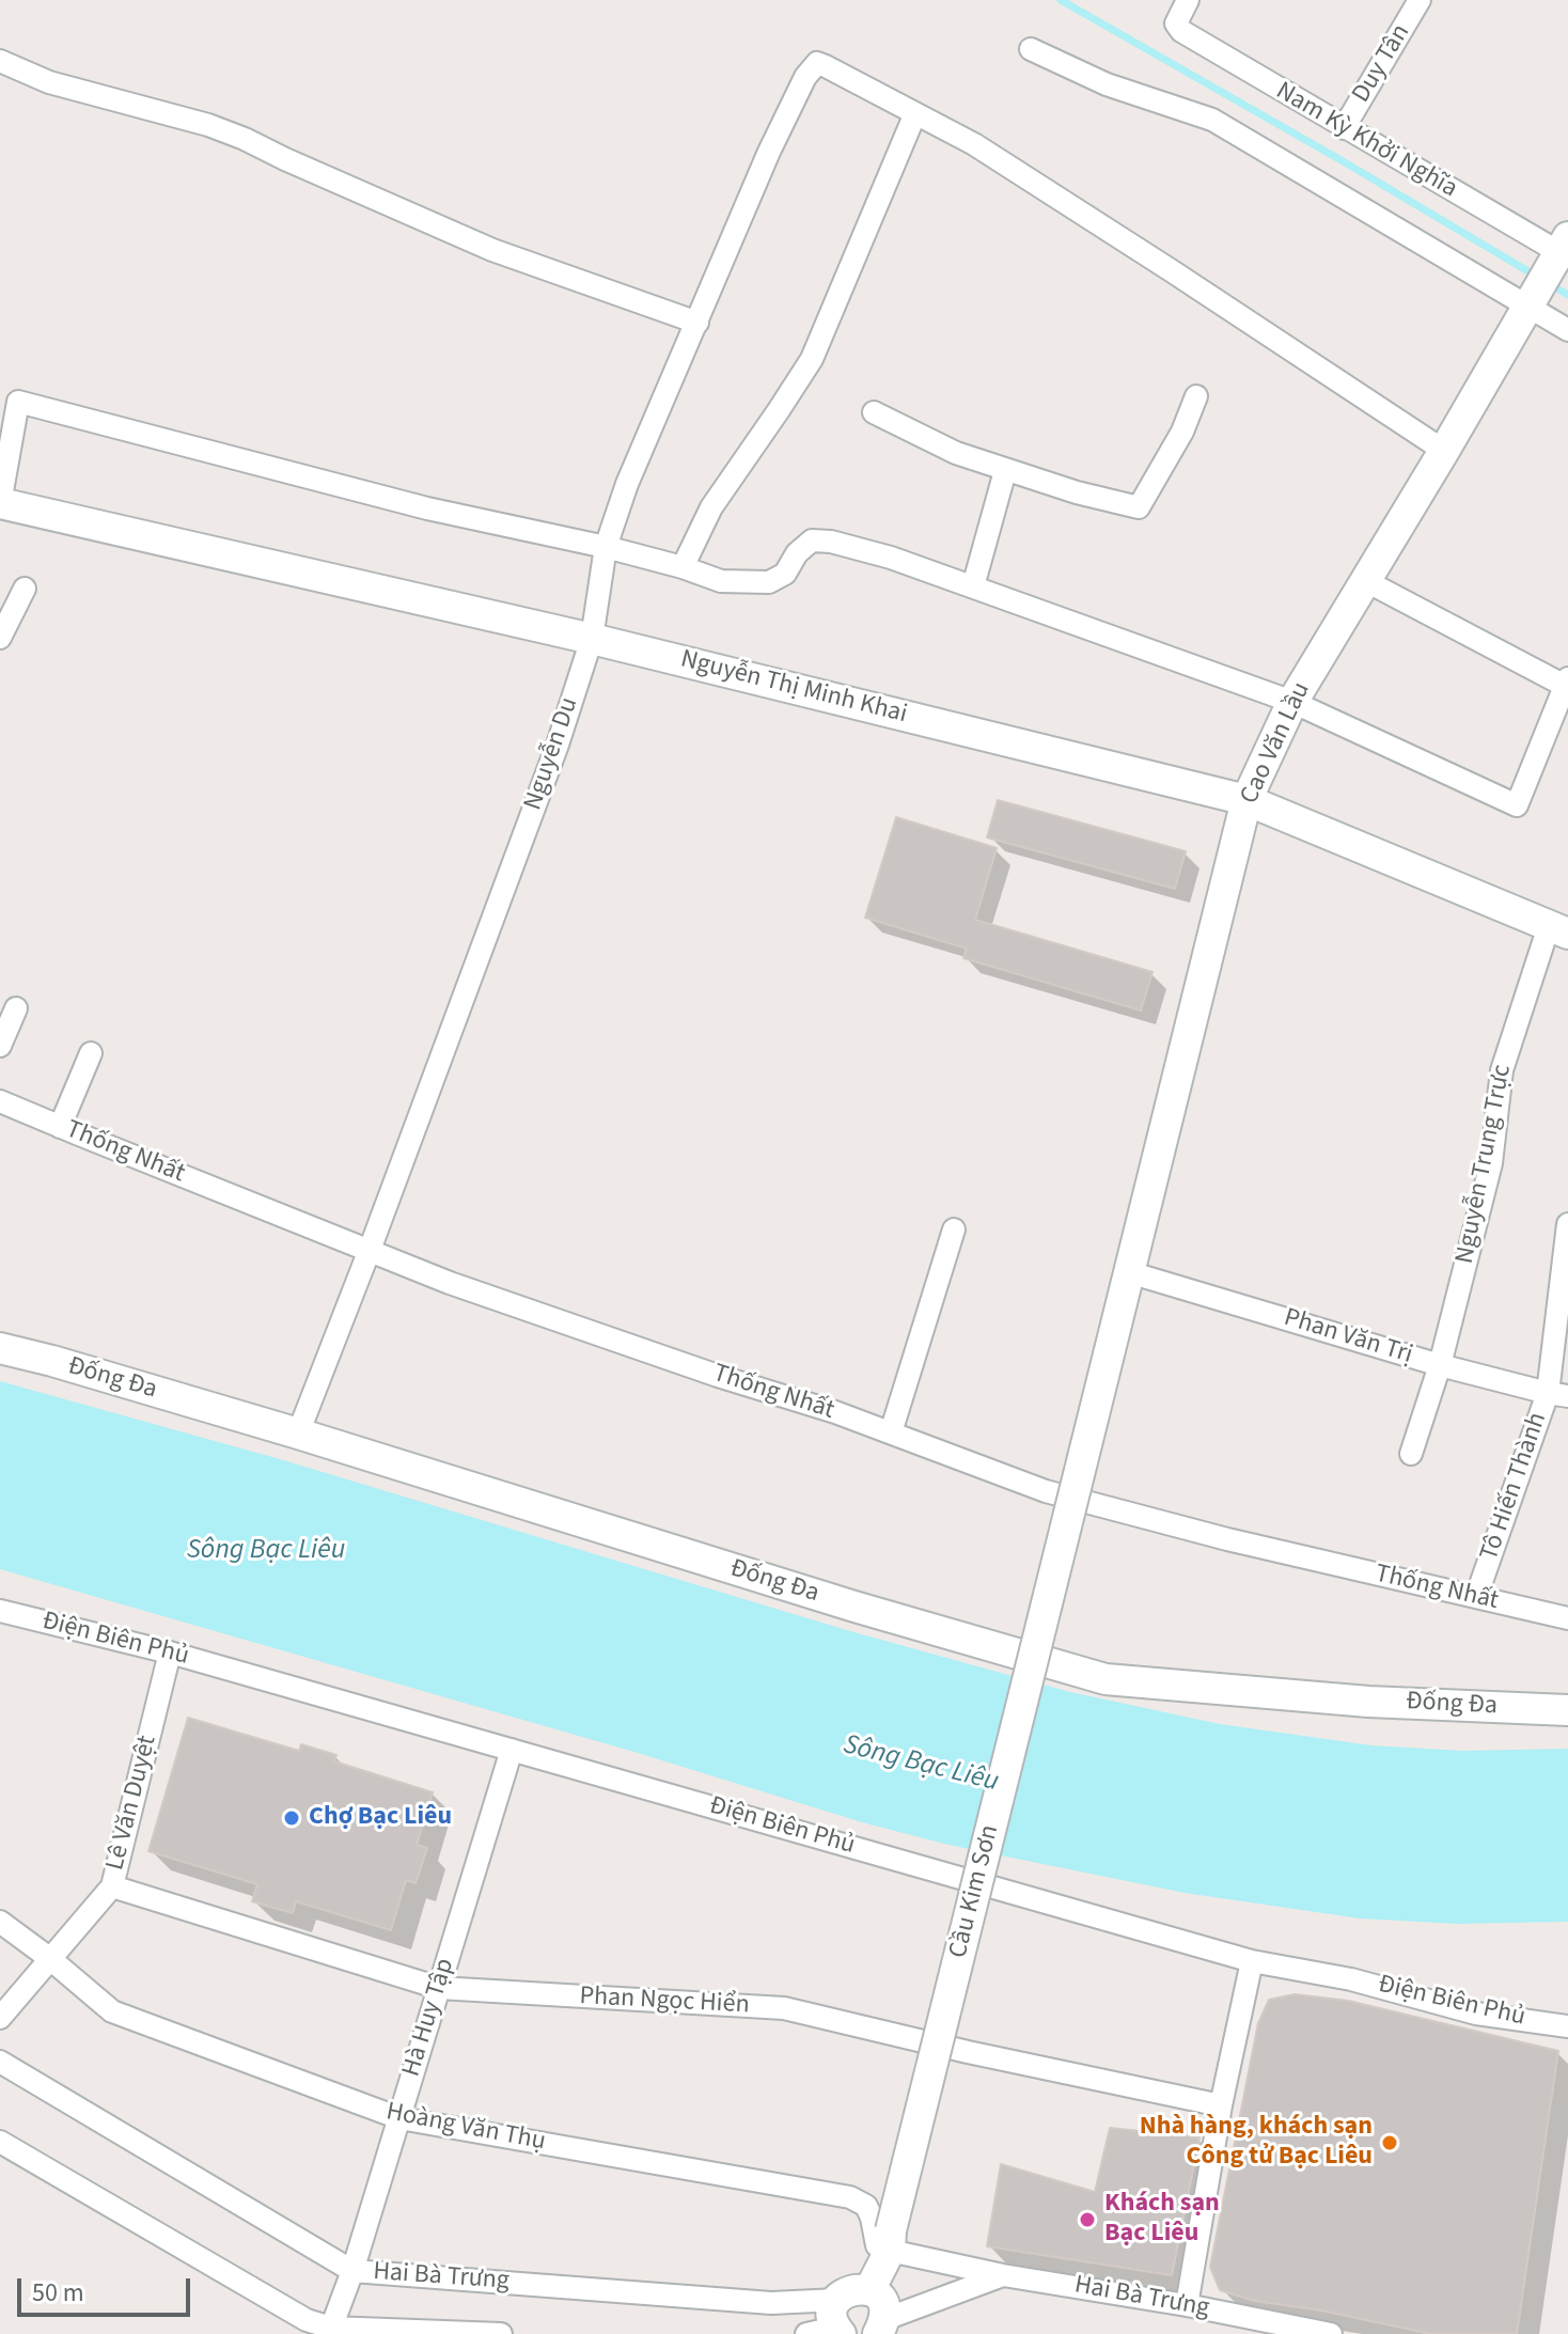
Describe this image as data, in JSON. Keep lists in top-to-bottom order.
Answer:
{
  "streets": {
    "main road": [
      "Nguyễn Thị Minh Khai",
      "Cao Văn Lầu",
      "Đống Đa",
      "Cầu Kim Sơn"
    ],
    "street": [
      "Duy Tân",
      "Nam Kỳ Khởi Nghĩa",
      "Nguyễn Du",
      "Thống Nhất",
      "Nguyễn Trung Trực",
      "Phan Văn Trị",
      "Tô Hiến Thành",
      "Điện Biên Phủ",
      "Lê Văn Duyệt",
      "Phan Ngọc Hiển",
      "Hà Huy Tập",
      "Hoàng Văn Thụ",
      "Hai Bà Trưng"
    ]
  },
  "crossings": [
    ["Duy Tân", "Nam Kỳ Khởi Nghĩa"],
    ["Nam Kỳ Khởi Nghĩa", "Cao Văn Lầu"],
    ["Nguyễn Thị Minh Khai", "Cao Văn Lầu"],
    ["Nguyễn Thị Minh Khai", "Nguyễn Du"],
    ["Nguyễn Thị Minh Khai", "Nguyễn Trung Trực"],
    ["Cao Văn Lầu", "Phan Văn Trị"],
    ["Cao Văn Lầu", "Cầu Kim Sơn"],
    ["Nguyễn Du", "Thống Nhất"],
    ["Nguyễn Du", "Đống Đa"],
    ["Thống Nhất", "Tô Hiến Thành"],
    ["Nguyễn Trung Trực", "Phan Văn Trị"],
    ["Phan Văn Trị", "Tô Hiến Thành"],
    ["Điện Biên Phủ", "Lê Văn Duyệt"],
    ["Điện Biên Phủ", "Hà Huy Tập"],
    ["Lê Văn Duyệt", "Phan Ngọc Hiển"],
    ["Lê Văn Duyệt", "Hoàng Văn Thụ"],
    ["Cầu Kim Sơn", "Hoàng Văn Thụ"],
    ["Cầu Kim Sơn", "Hai Bà Trưng"],
    ["Phan Ngọc Hiển", "Hà Huy Tập"],
    ["Hà Huy Tập", "Hoàng Văn Thụ"],
    ["Hà Huy Tập", "Hai Bà Trưng"],
    ["Hoàng Văn Thụ", "Hai Bà Trưng"]
  ],
  "water": ["Sông Bạc Liêu"],
  "places": ["Chợ Bạc Liêu", "Nhà hàng, khách sạn Công tử Bạc Liêu", "Khách sạn Bạc Liêu"],
  "scale_bar": "50 m"
}
